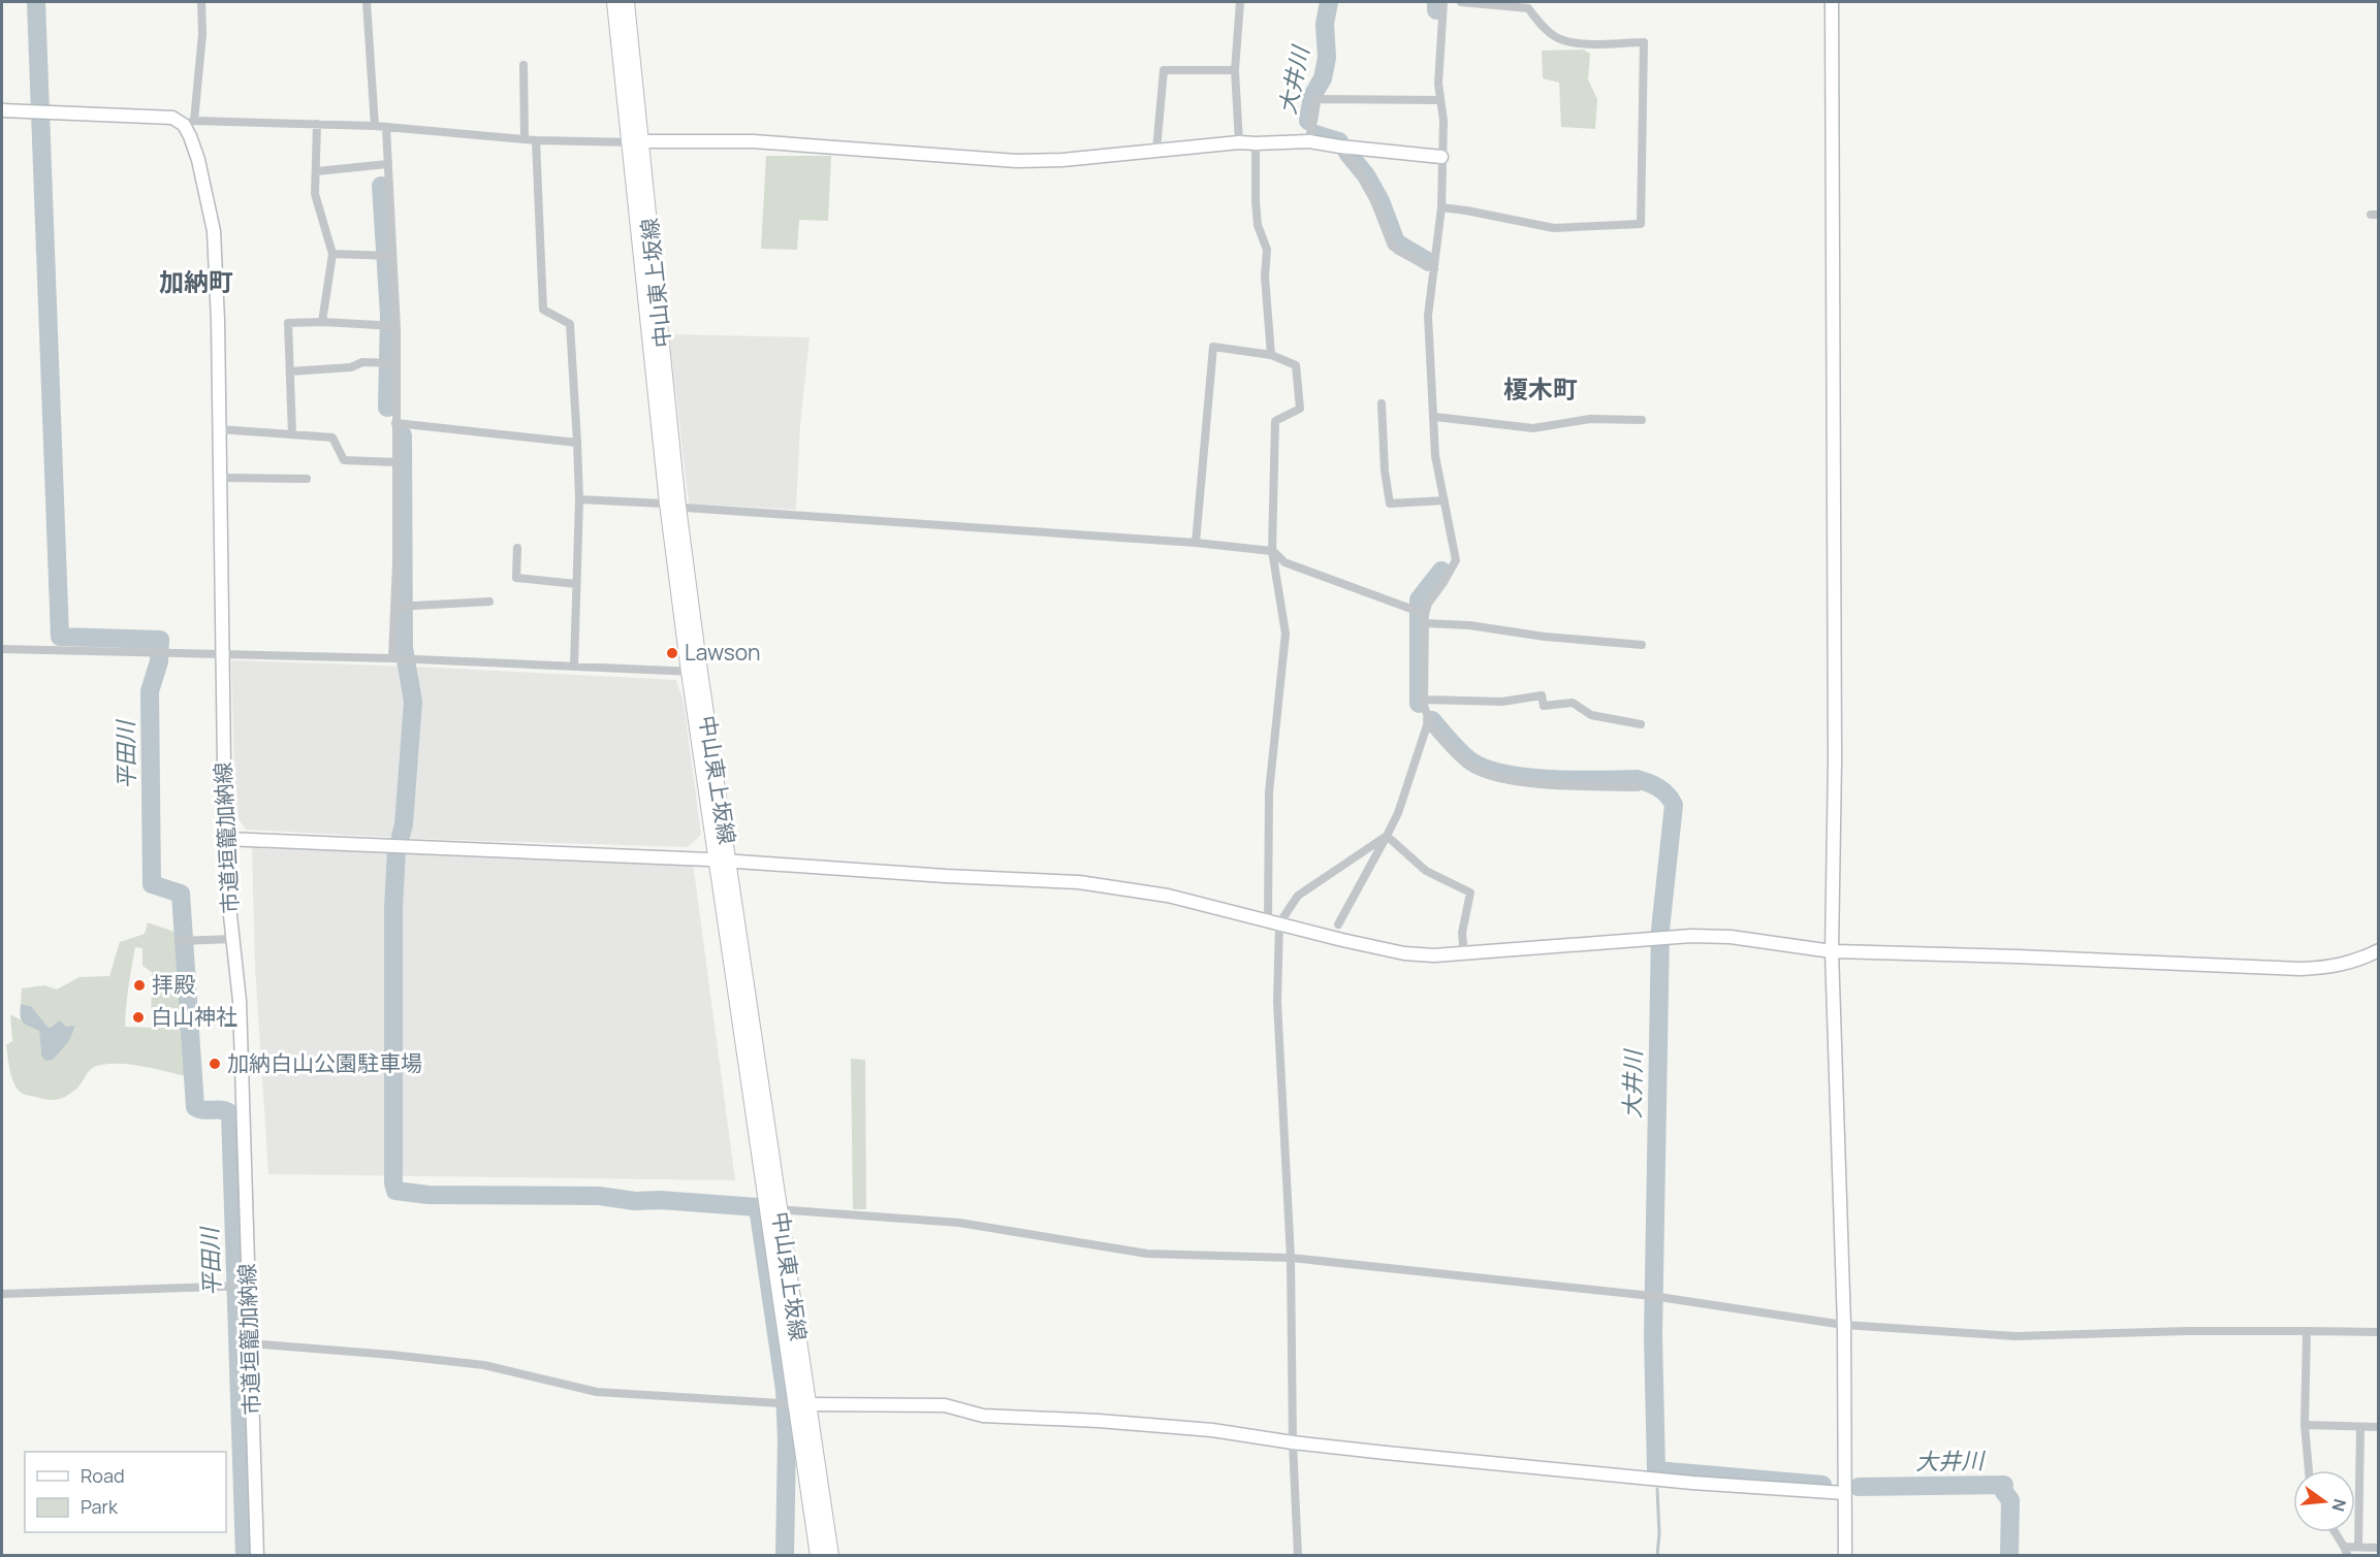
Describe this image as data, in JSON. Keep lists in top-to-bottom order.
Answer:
{
  "streets": {
    "main road": ["中山東上坂線"],
    "street": ["市道垣籠加納線"]
  },
  "districts": ["加納町", "榎木町"],
  "water": ["大井川", "平田川"],
  "places": [
    "Lawson",
    "拝殿",
    "白山神社",
    "加納白山公園駐車場"
  ],
  "legend": ["Road", "Park"],
  "north": "right"
}
